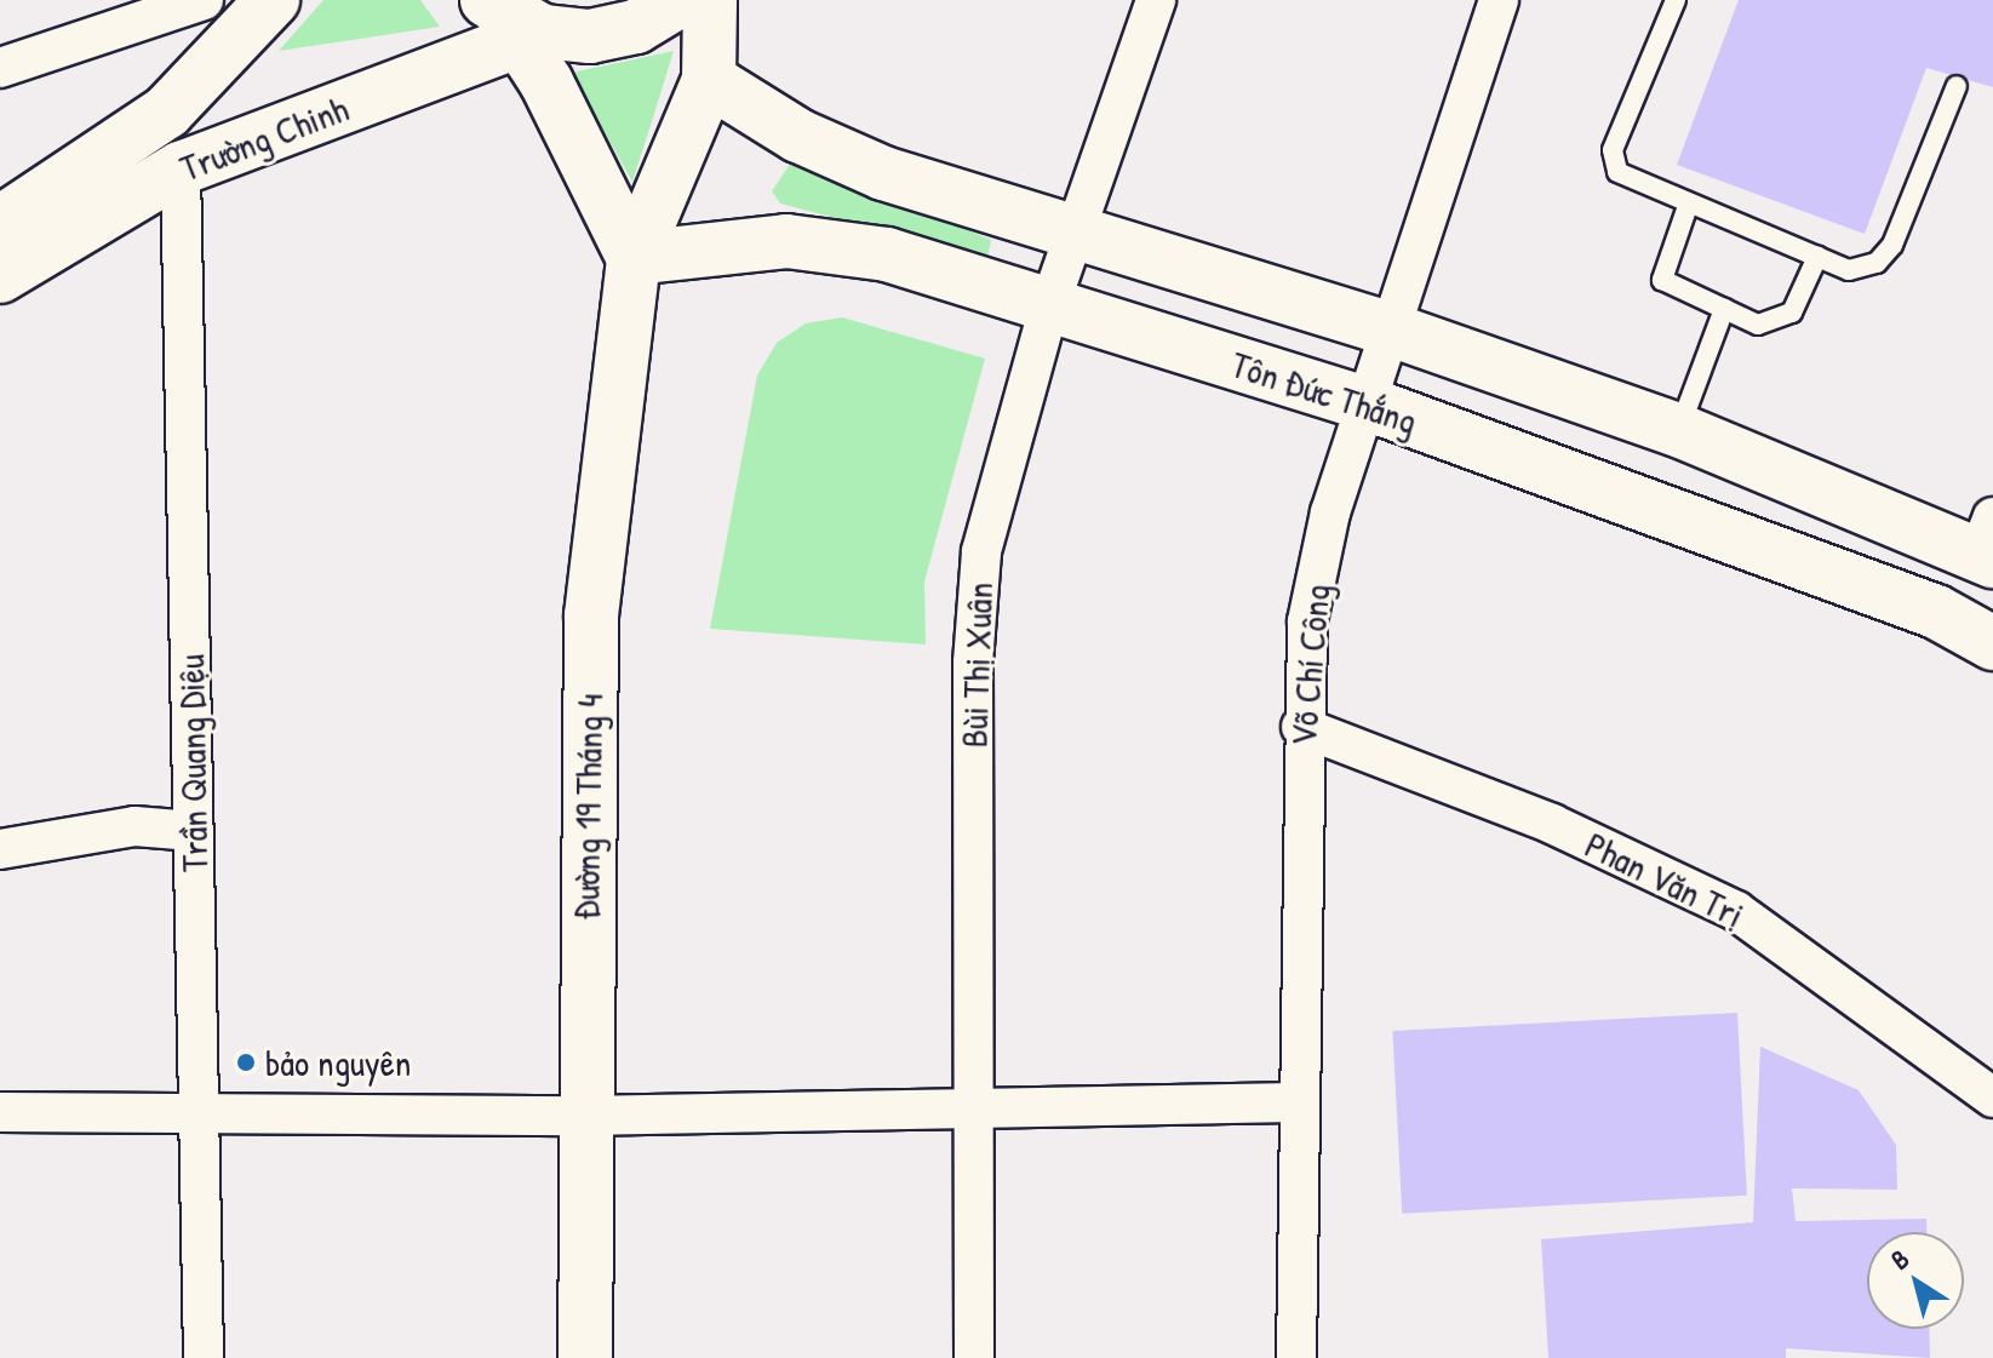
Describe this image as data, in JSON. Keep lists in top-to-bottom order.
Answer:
{
  "streets": {
    "main road": ["Trường Chinh", "Tôn Đức Thắng", "Đường 19 Tháng 4"],
    "street": [
      "Bùi Thị Xuân",
      "Võ Chí Công",
      "Trần Quang Diệu",
      "Phan Văn Trị"
    ]
  },
  "crossings": [
    ["Trường Chinh", "Trần Quang Diệu"],
    ["Tôn Đức Thắng", "Bùi Thị Xuân"],
    ["Tôn Đức Thắng", "Võ Chí Công"],
    ["Tôn Đức Thắng", "Đường 19 Tháng 4"],
    ["Võ Chí Công", "Phan Văn Trị"]
  ],
  "places": ["bảo nguyên"],
  "north": "top left"
}
